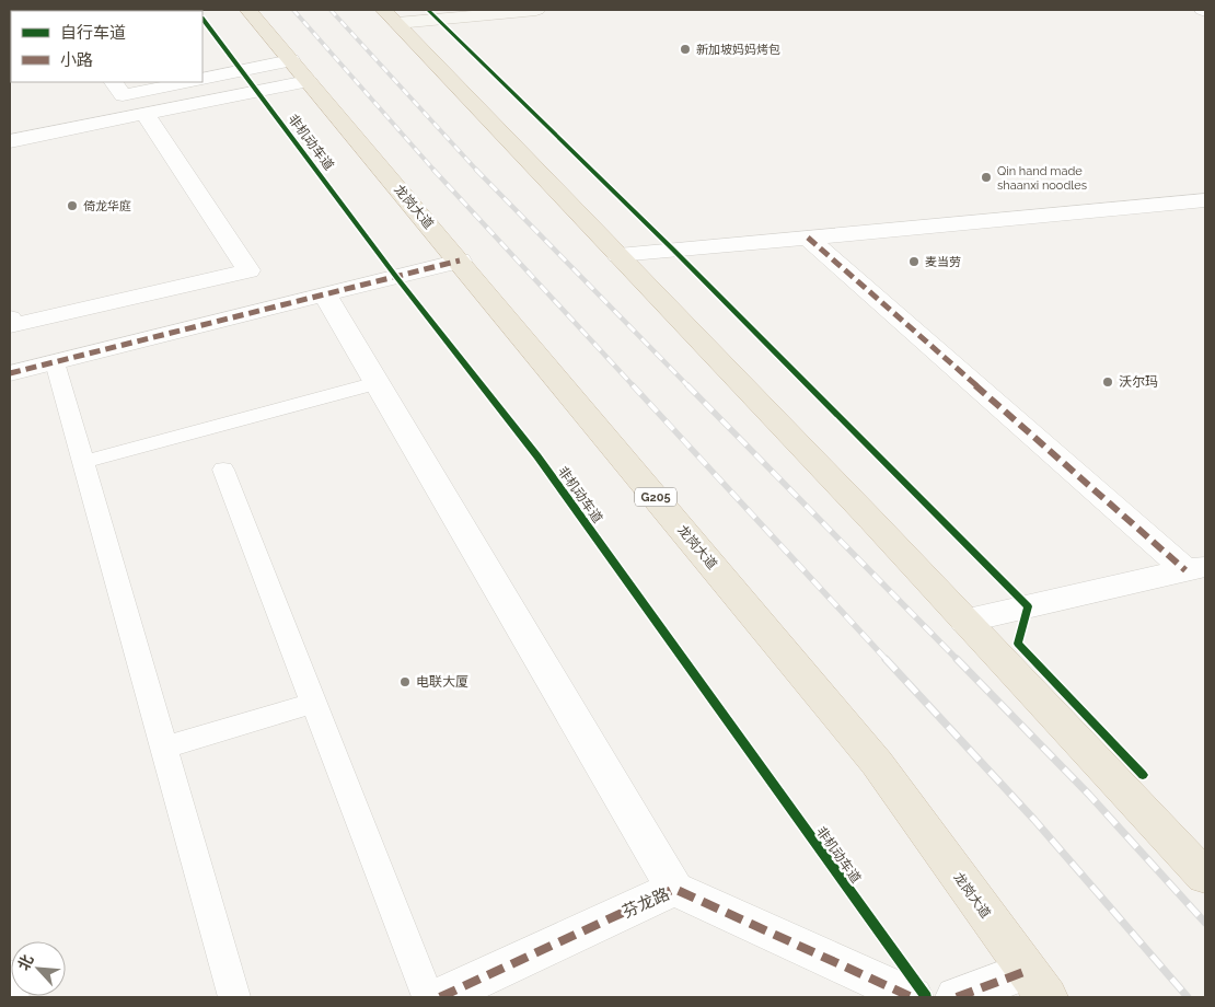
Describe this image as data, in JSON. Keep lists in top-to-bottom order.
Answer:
{
  "streets": {
    "highway": ["龙岗大道", "G205"],
    "street": ["芬龙路"],
    "cycle path": ["非机动车道"]
  },
  "places": [
    "新加坡妈妈烤包",
    "Qin hand made shaanxi noodles",
    "倚龙华庭",
    "麦当劳",
    "沃尔玛",
    "电联大厦"
  ],
  "legend": ["自行车道", "小路"],
  "north": "top left"
}
